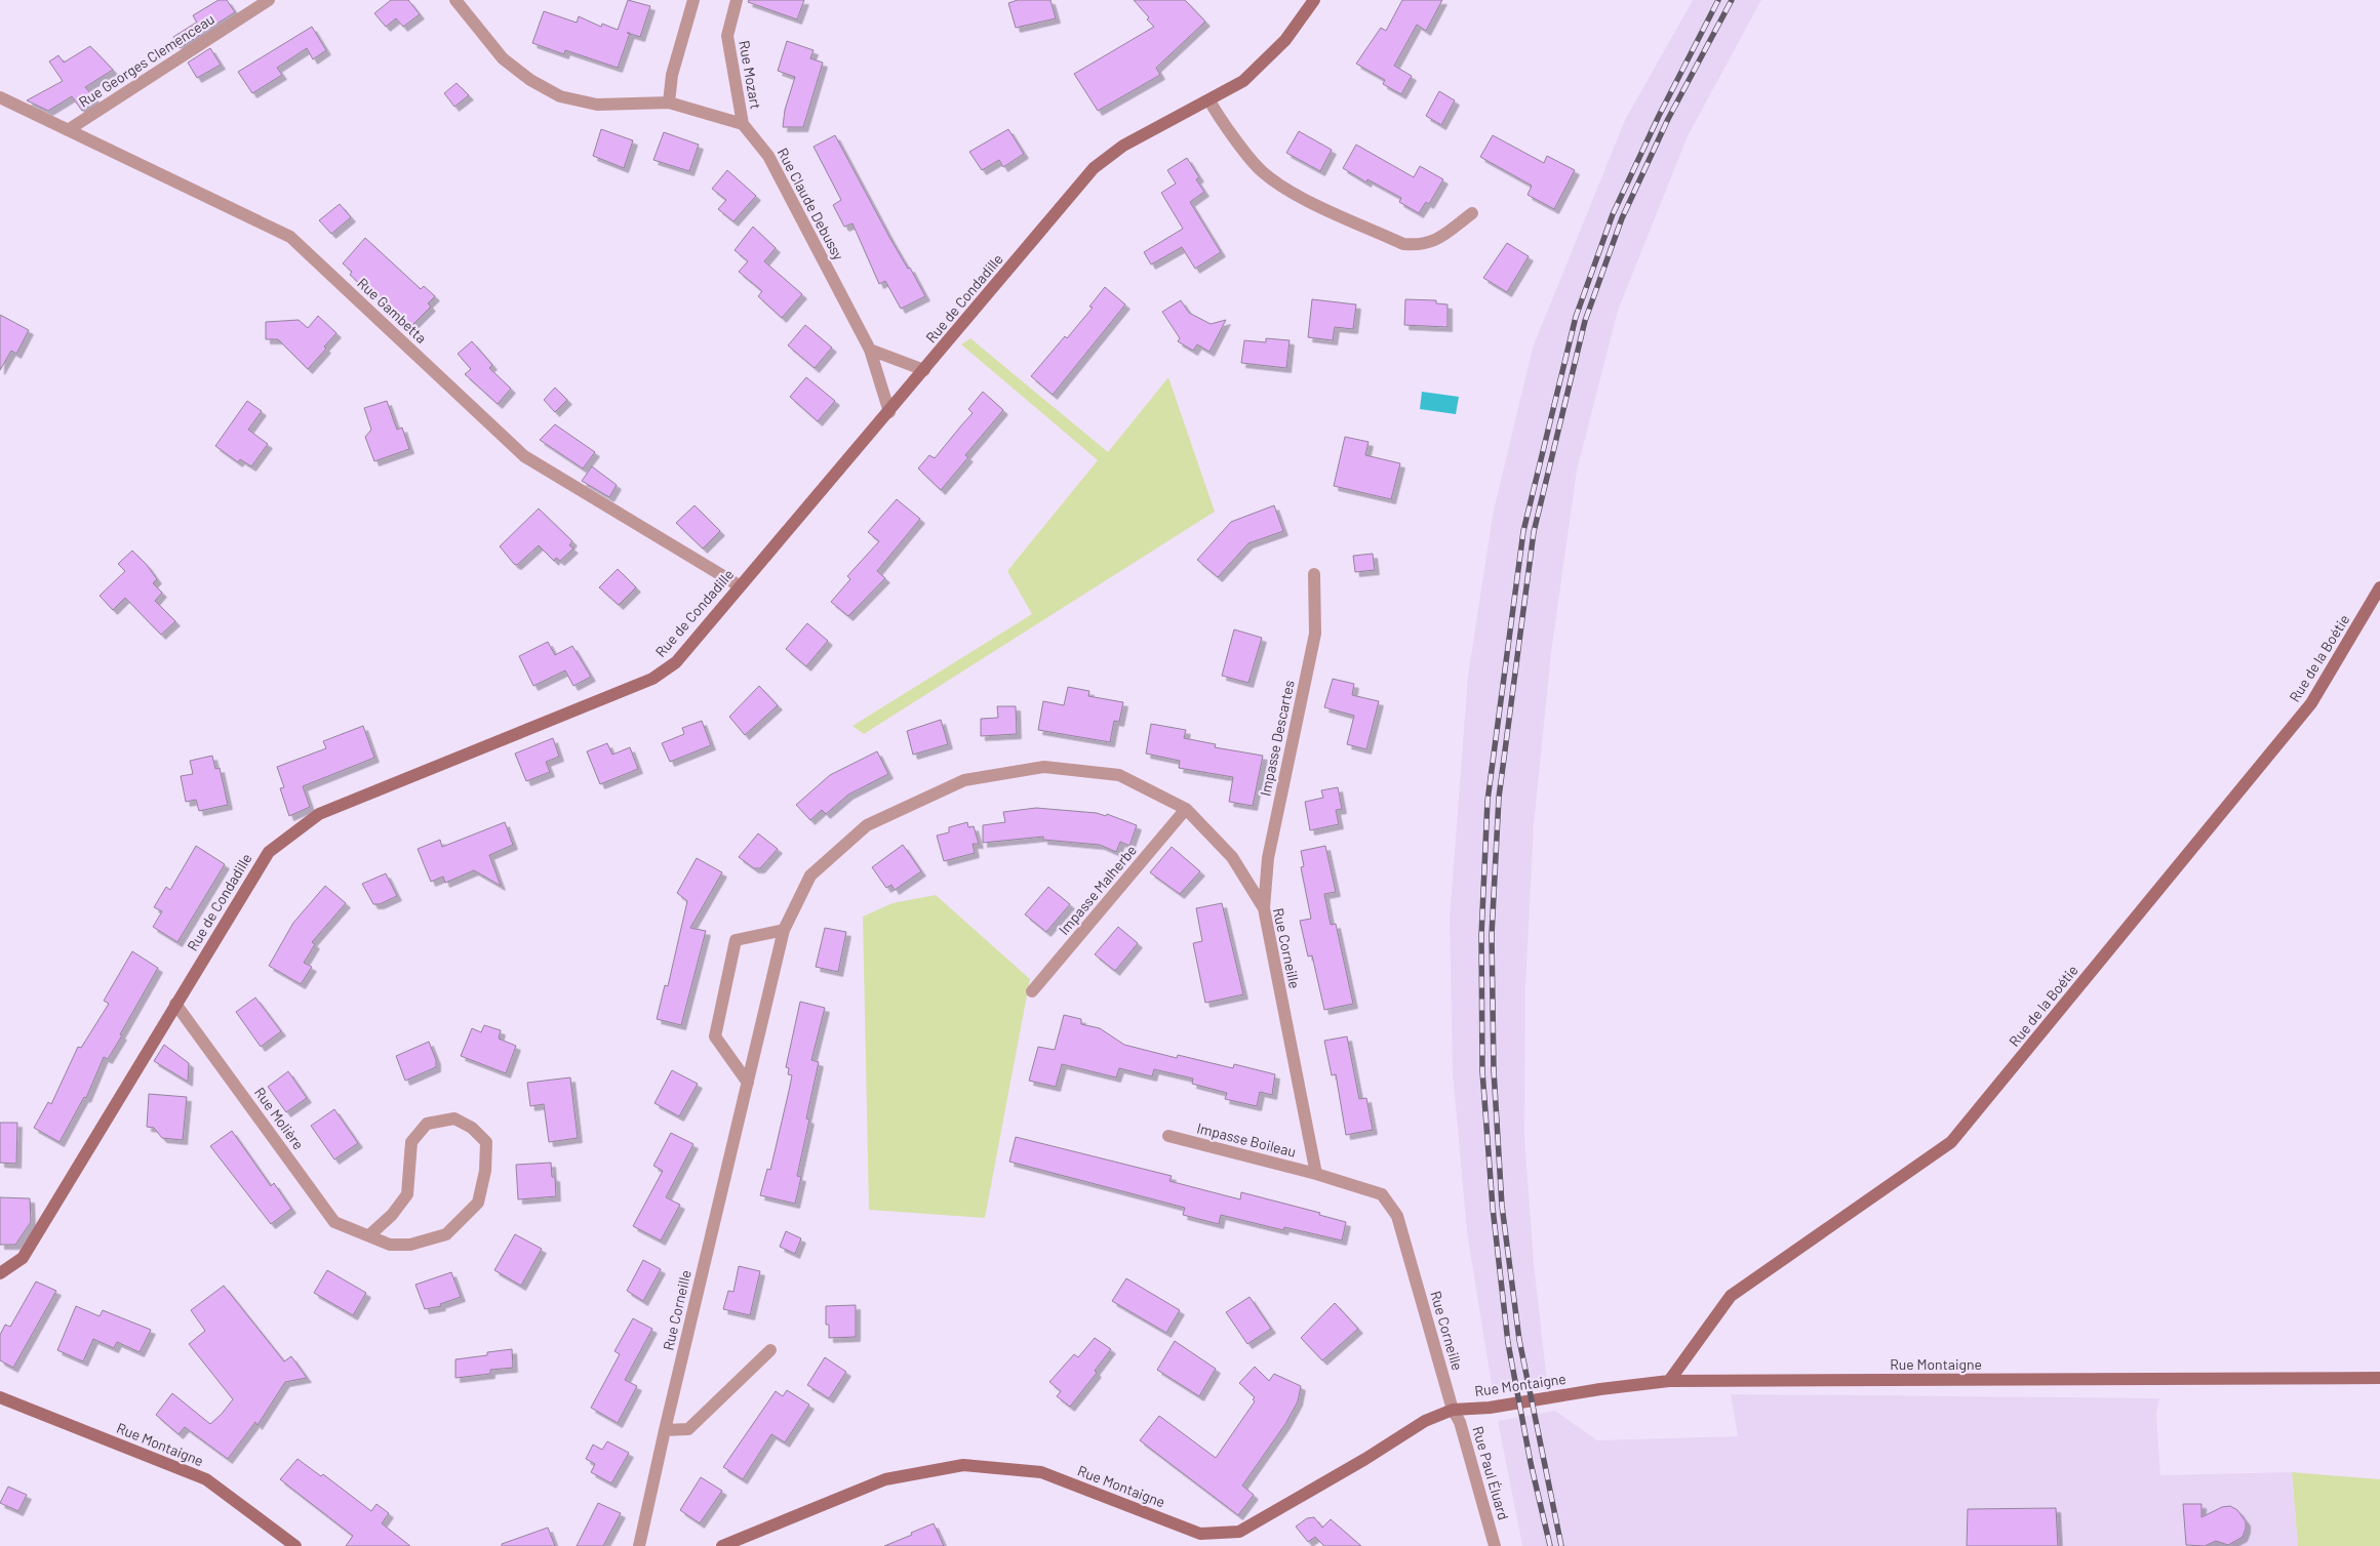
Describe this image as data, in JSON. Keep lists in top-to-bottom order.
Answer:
{
  "streets": {
    "street": [
      "Rue Georges Clemenceau",
      "Rue Mozart",
      "Rue Claude Debussy",
      "Rue de Condadille",
      "Rue Gambetta",
      "Rue de la Boétie",
      "Impasse Descartes",
      "Impasse Malherbe",
      "Rue Corneille",
      "Rue Molière",
      "Impasse Boileau",
      "Rue Montaigne",
      "Rue Paul Éluard"
    ]
  },
  "crossings": [
    ["Rue Georges Clemenceau", "Rue Gambetta"],
    ["Rue Mozart", "Rue Claude Debussy"],
    ["Rue Claude Debussy", "Rue de Condadille"],
    ["Rue de Condadille", "Rue Gambetta"],
    ["Rue de Condadille", "Rue Molière"],
    ["Rue de la Boétie", "Rue Montaigne"],
    ["Impasse Descartes", "Rue Corneille"],
    ["Impasse Malherbe", "Rue Corneille"],
    ["Rue Corneille", "Impasse Boileau"],
    ["Rue Corneille", "Rue Montaigne"],
    ["Rue Corneille", "Rue Paul Éluard"],
    ["Rue Montaigne", "Rue Paul Éluard"]
  ]
}
